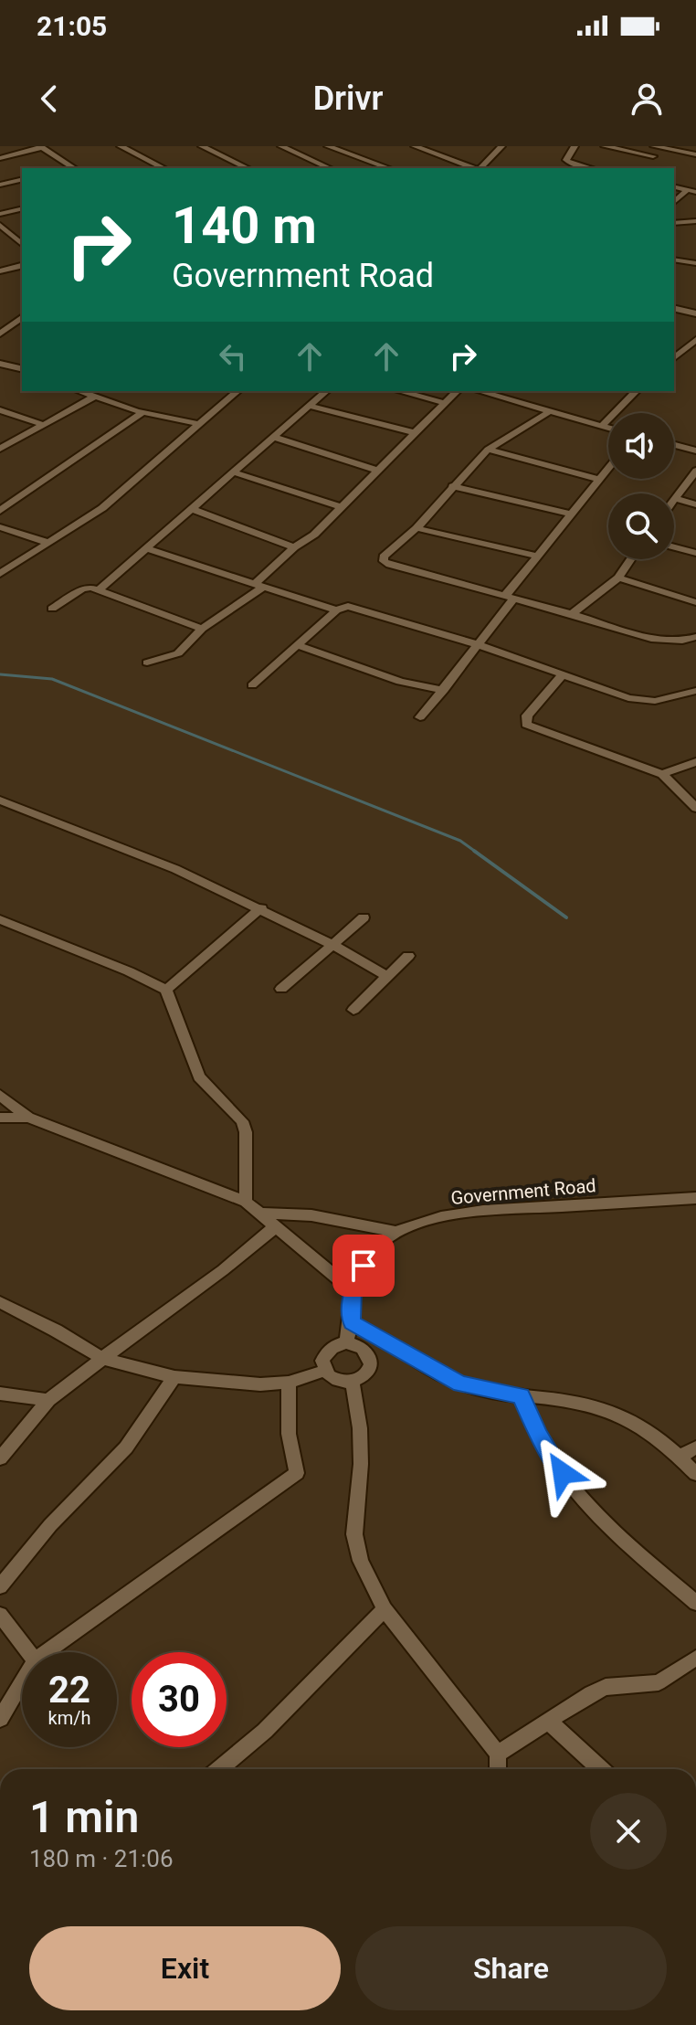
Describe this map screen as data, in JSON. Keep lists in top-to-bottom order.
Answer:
{
  "streets": {
    "street": ["Government Road"]
  },
  "page": {
    "status": "21:05",
    "header": "Drivr",
    "turn": ["140 m", "Government Road"],
    "speed": "22 km/h",
    "limit": "30",
    "heading": ["1 min", "180 m · 21:06"],
    "buttons": ["Exit", "Share"]
  }
}
